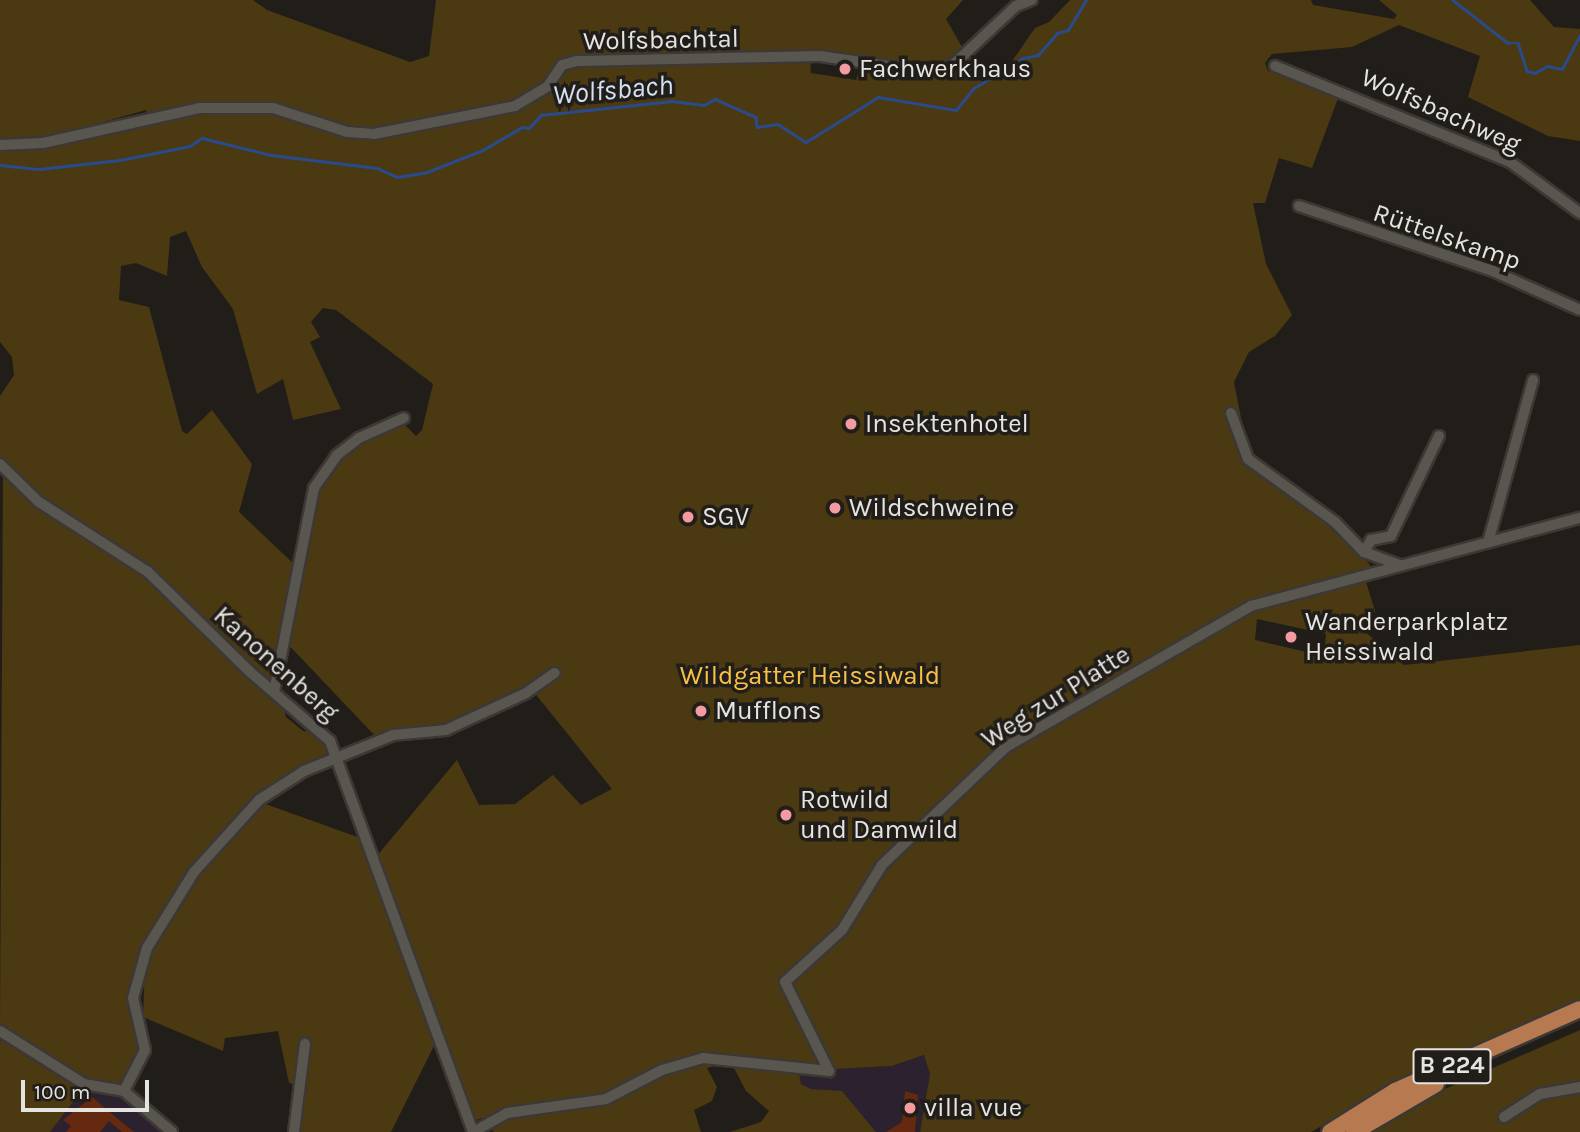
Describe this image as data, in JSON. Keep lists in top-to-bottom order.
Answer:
{
  "streets": {
    "main road": ["B 224"],
    "street": [
      "Wolfsbachtal",
      "Wolfsbachweg",
      "Rüttelskamp",
      "Kanonenberg",
      "Weg zur Platte"
    ]
  },
  "crossings": [
    ["Kanonenberg", "Weg zur Platte"]
  ],
  "water": ["Wolfsbach"],
  "parks": ["Wildgatter Heissiwald"],
  "places": [
    "Fachwerkhaus",
    "Insektenhotel",
    "Wildschweine",
    "SGV",
    "Wanderparkplatz Heissiwald",
    "Mufflons",
    "Rotwild und Damwild",
    "villa vue"
  ],
  "scale_bar": "100 m"
}
